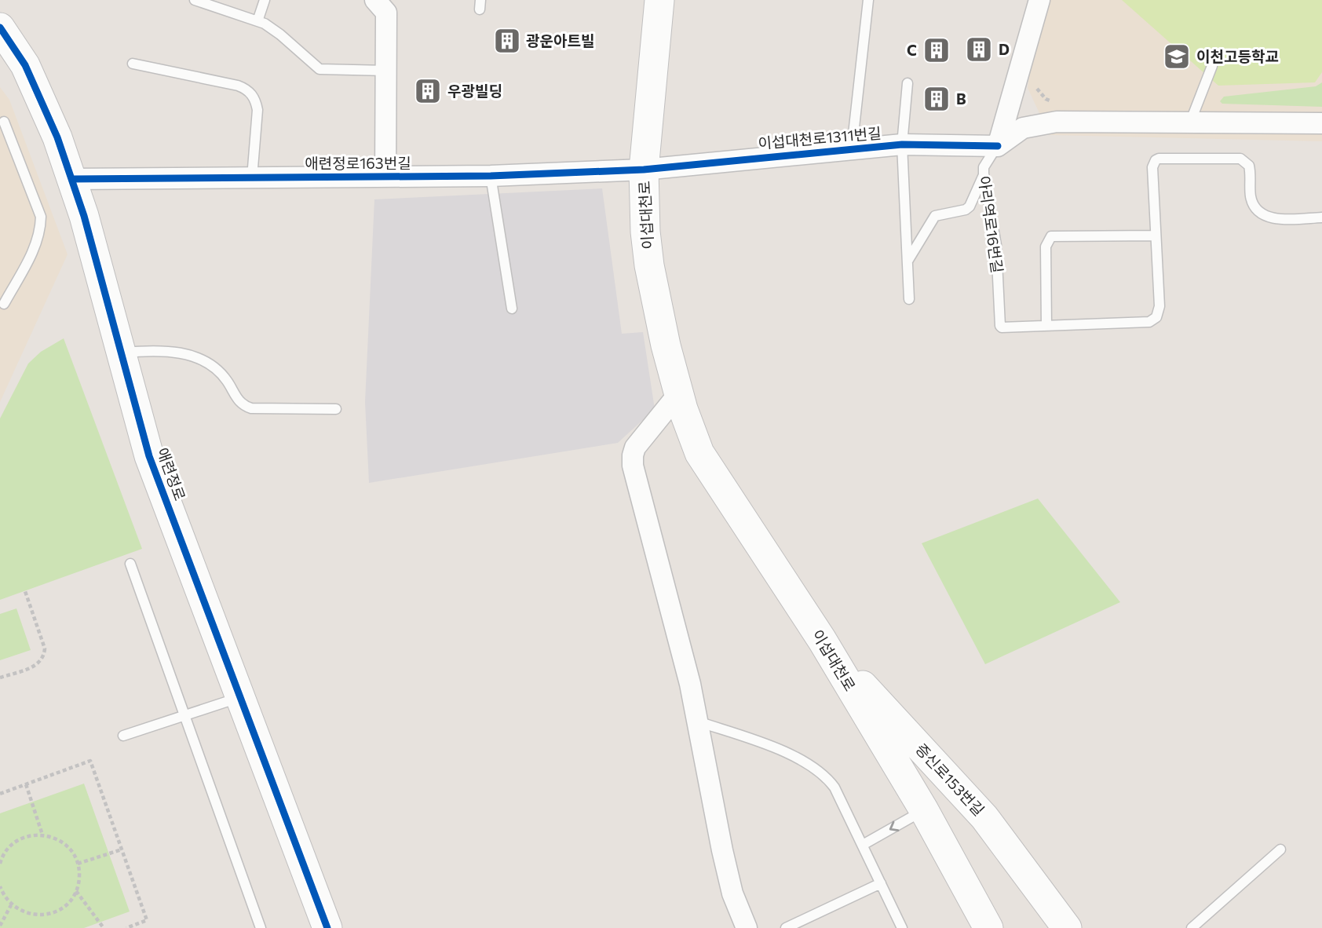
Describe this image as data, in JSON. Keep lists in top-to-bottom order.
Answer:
{
  "streets": {
    "street": [
      "이섭대천로1311번길",
      "애련정로163번길",
      "이섭대천로",
      "아리역로16번길",
      "애련정로",
      "증신로153번길"
    ]
  },
  "crossings": [
    ["이섭대천로1311번길", "애련정로163번길"],
    ["이섭대천로1311번길", "이섭대천로"],
    ["이섭대천로1311번길", "아리역로16번길"],
    ["애련정로163번길", "이섭대천로"],
    ["애련정로163번길", "애련정로"],
    ["이섭대천로", "증신로153번길"]
  ],
  "places": {
    "building": [
      "광운아트빌",
      "D",
      "C",
      "우광빌딩",
      "B"
    ],
    "school or university": ["이천고등학교"]
  }
}
